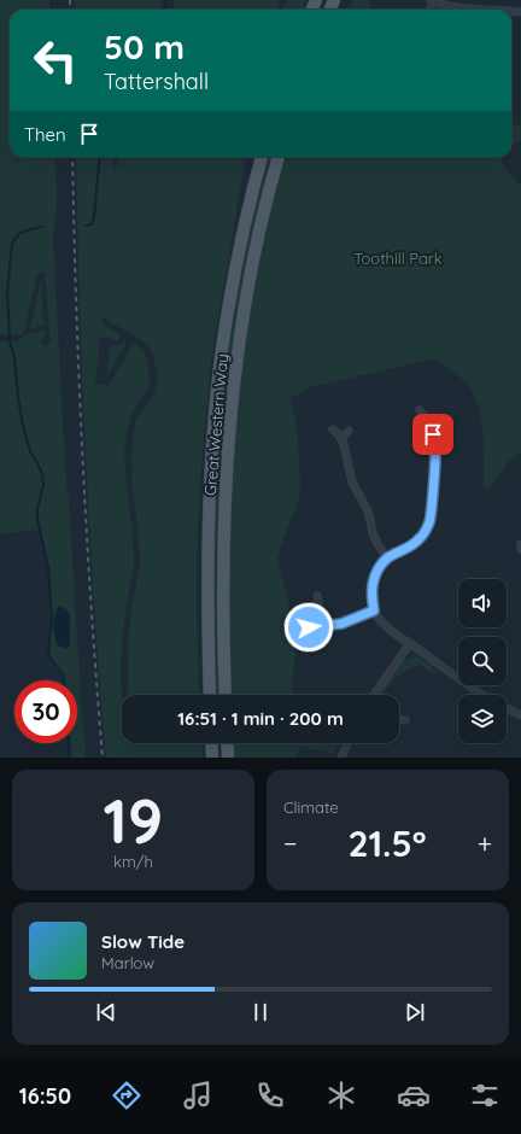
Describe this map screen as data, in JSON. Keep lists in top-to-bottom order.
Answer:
{
  "streets": {
    "main road": ["Great Western Way"]
  },
  "parks": ["Toothill Park"],
  "page": {
    "turn": ["50 m", "Tattershall"],
    "then": "Then",
    "limit": "30",
    "trip": "16:51 · 1 min · 200 m",
    "tile": [
      ["19", "km/h"],
      "Climate"
    ],
    "heat": ["−", "21.5°", "+"],
    "song": ["Slow Tide", "Marlow"],
    "tabs": "16:50"
  }
}
